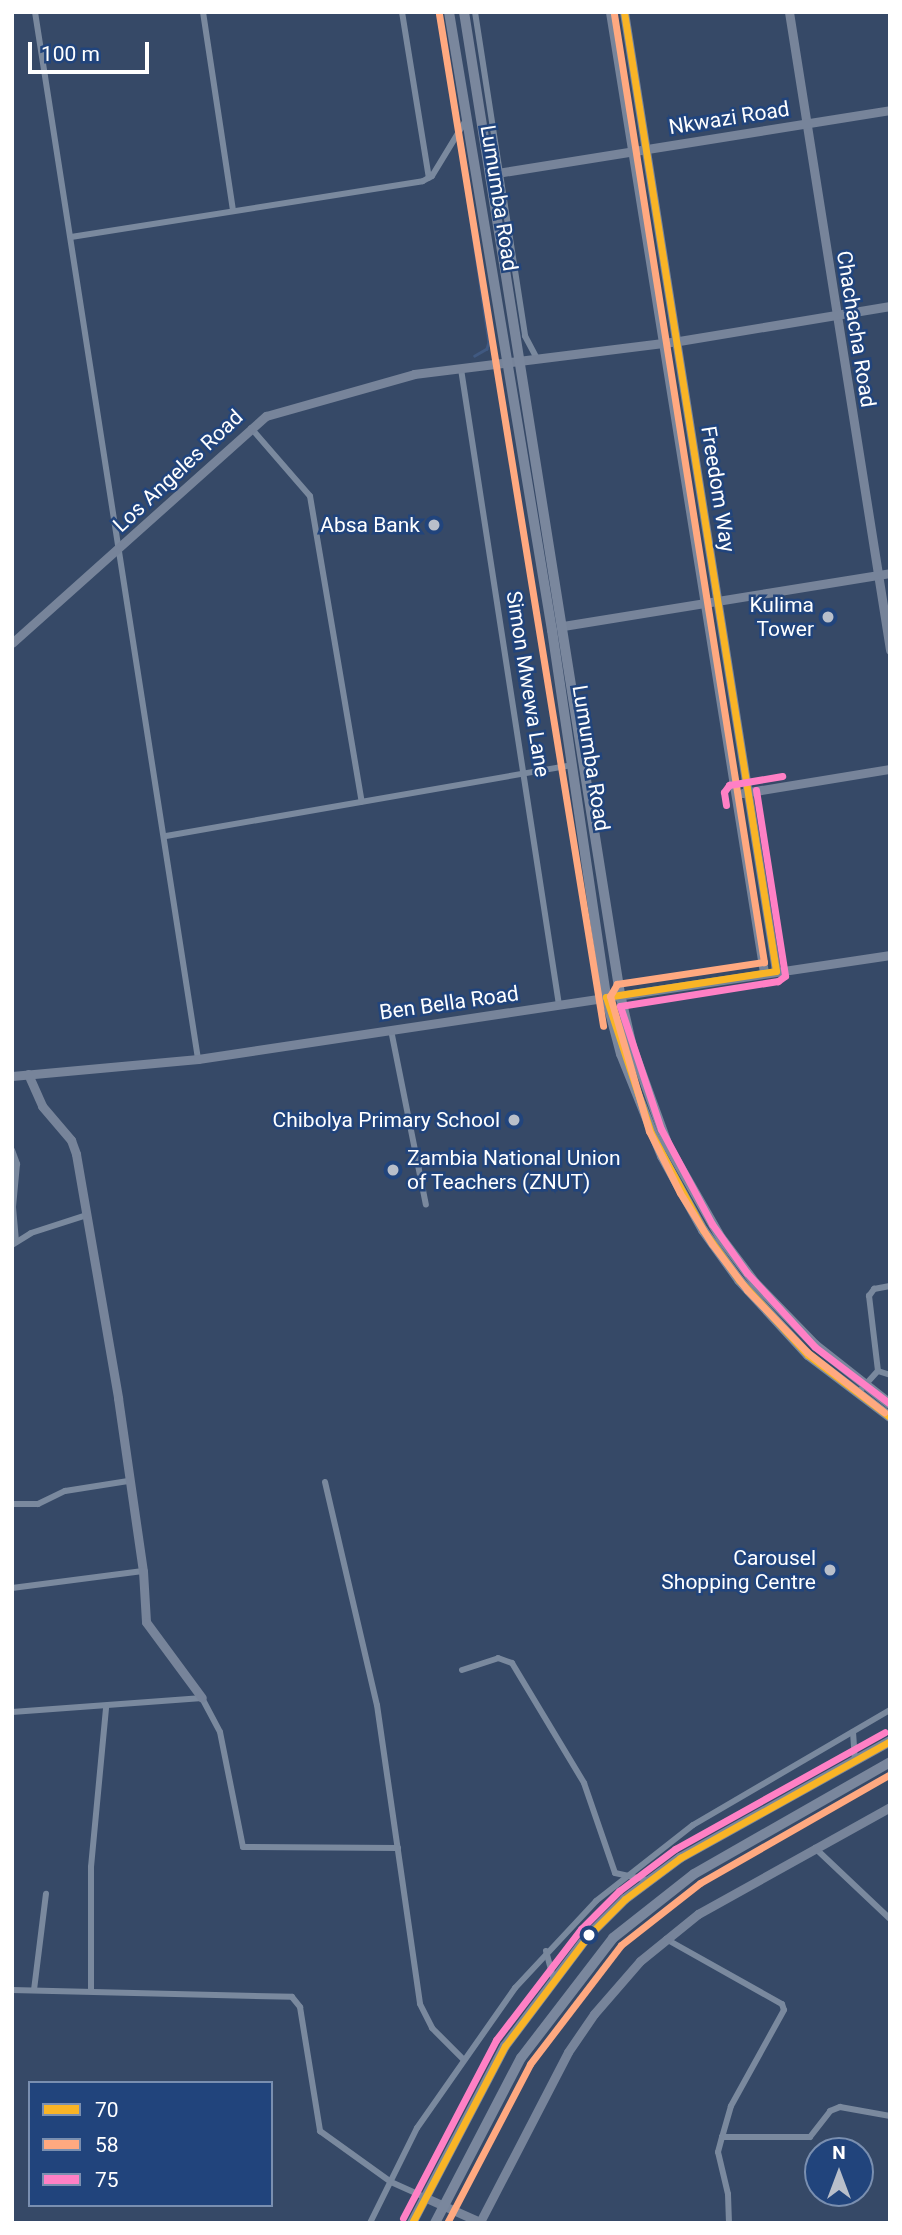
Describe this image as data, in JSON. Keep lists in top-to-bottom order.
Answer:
{
  "streets": {
    "main road": [
      "Nkwazi Road",
      "Lumumba Road",
      "Chachacha Road",
      "Los Angeles Road",
      "Freedom Way",
      "Ben Bella Road"
    ],
    "street": ["Simon Mwewa Lane"]
  },
  "crossings": [
    ["Nkwazi Road", "Lumumba Road"],
    ["Nkwazi Road", "Chachacha Road"],
    ["Nkwazi Road", "Freedom Way"],
    ["Lumumba Road", "Los Angeles Road"],
    ["Lumumba Road", "Ben Bella Road"],
    ["Chachacha Road", "Los Angeles Road"],
    ["Los Angeles Road", "Freedom Way"],
    ["Los Angeles Road", "Simon Mwewa Lane"],
    ["Freedom Way", "Ben Bella Road"],
    ["Simon Mwewa Lane", "Ben Bella Road"]
  ],
  "places": [
    "Absa Bank",
    "Kulima Tower",
    "Chibolya Primary School",
    "Zambia National Union of Teachers (ZNUT)",
    "Carousel Shopping Centre"
  ],
  "lines": ["transit line 70", "transit line 58", "transit line 75"],
  "legend": ["70", "58", "75"],
  "scale_bar": "100 m",
  "north": "top"
}
